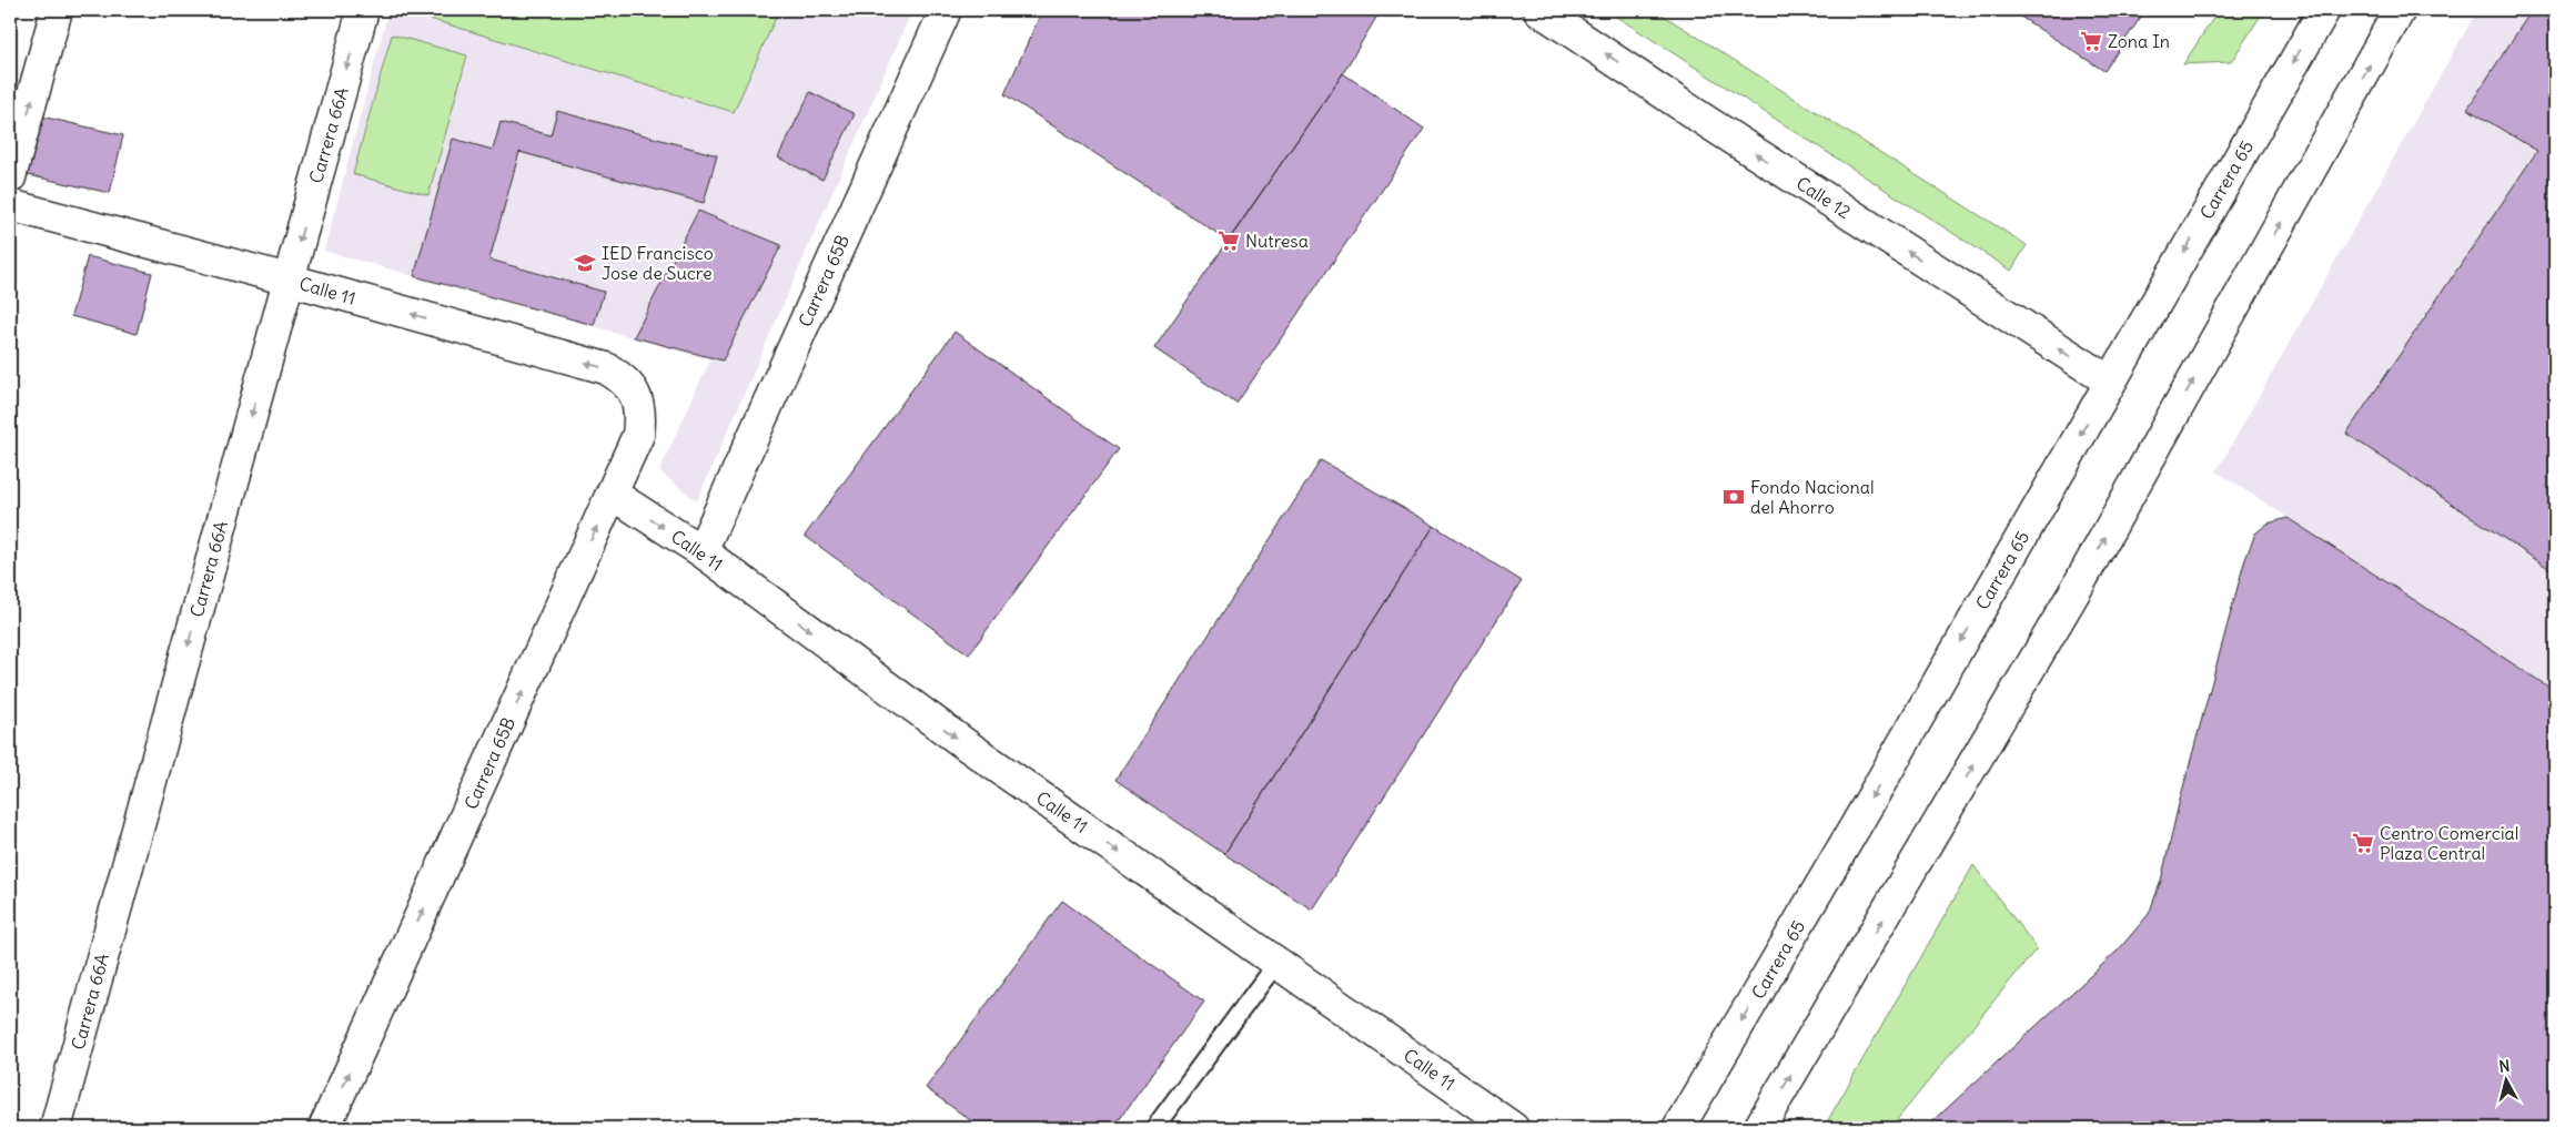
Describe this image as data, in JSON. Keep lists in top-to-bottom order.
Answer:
{
  "streets": {
    "street": [
      "Carrera 66A",
      "Carrera 65",
      "Calle 12",
      "Carrera 65B",
      "Calle 11"
    ]
  },
  "crossings": [
    ["Carrera 66A", "Calle 11"],
    ["Carrera 65", "Calle 12"],
    ["Carrera 65B", "Calle 11"]
  ],
  "one_way": ["Carrera 66A", "Calle 12", "Carrera 65B"],
  "places": {
    "supermarket": ["Zona In", "Nutresa", "Centro Comercial Plaza Central"],
    "school or university": ["IED Francisco Jose de Sucre"],
    "bank": ["Fondo Nacional del Ahorro"]
  },
  "north": "top"
}
